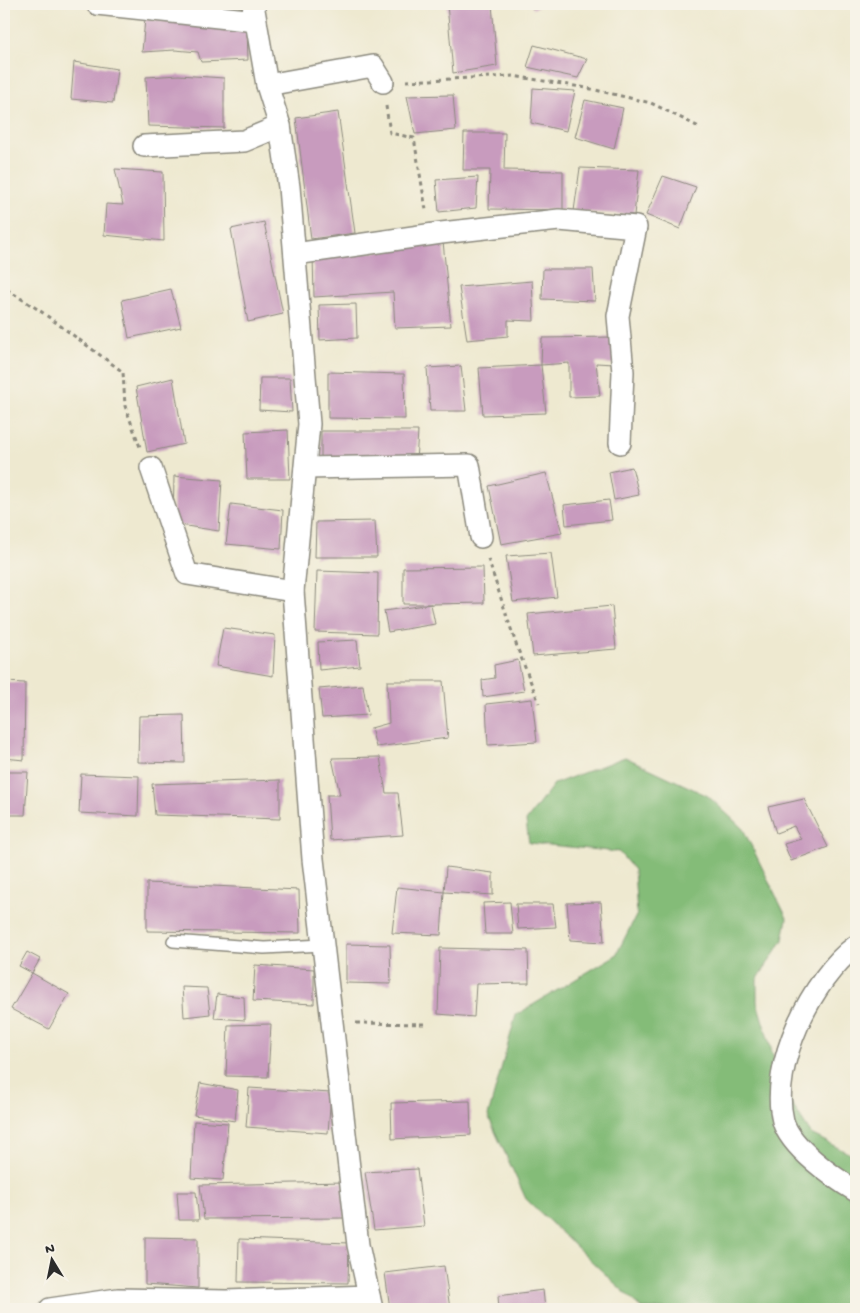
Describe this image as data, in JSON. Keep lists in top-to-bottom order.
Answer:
{
  "north": "top"
}
